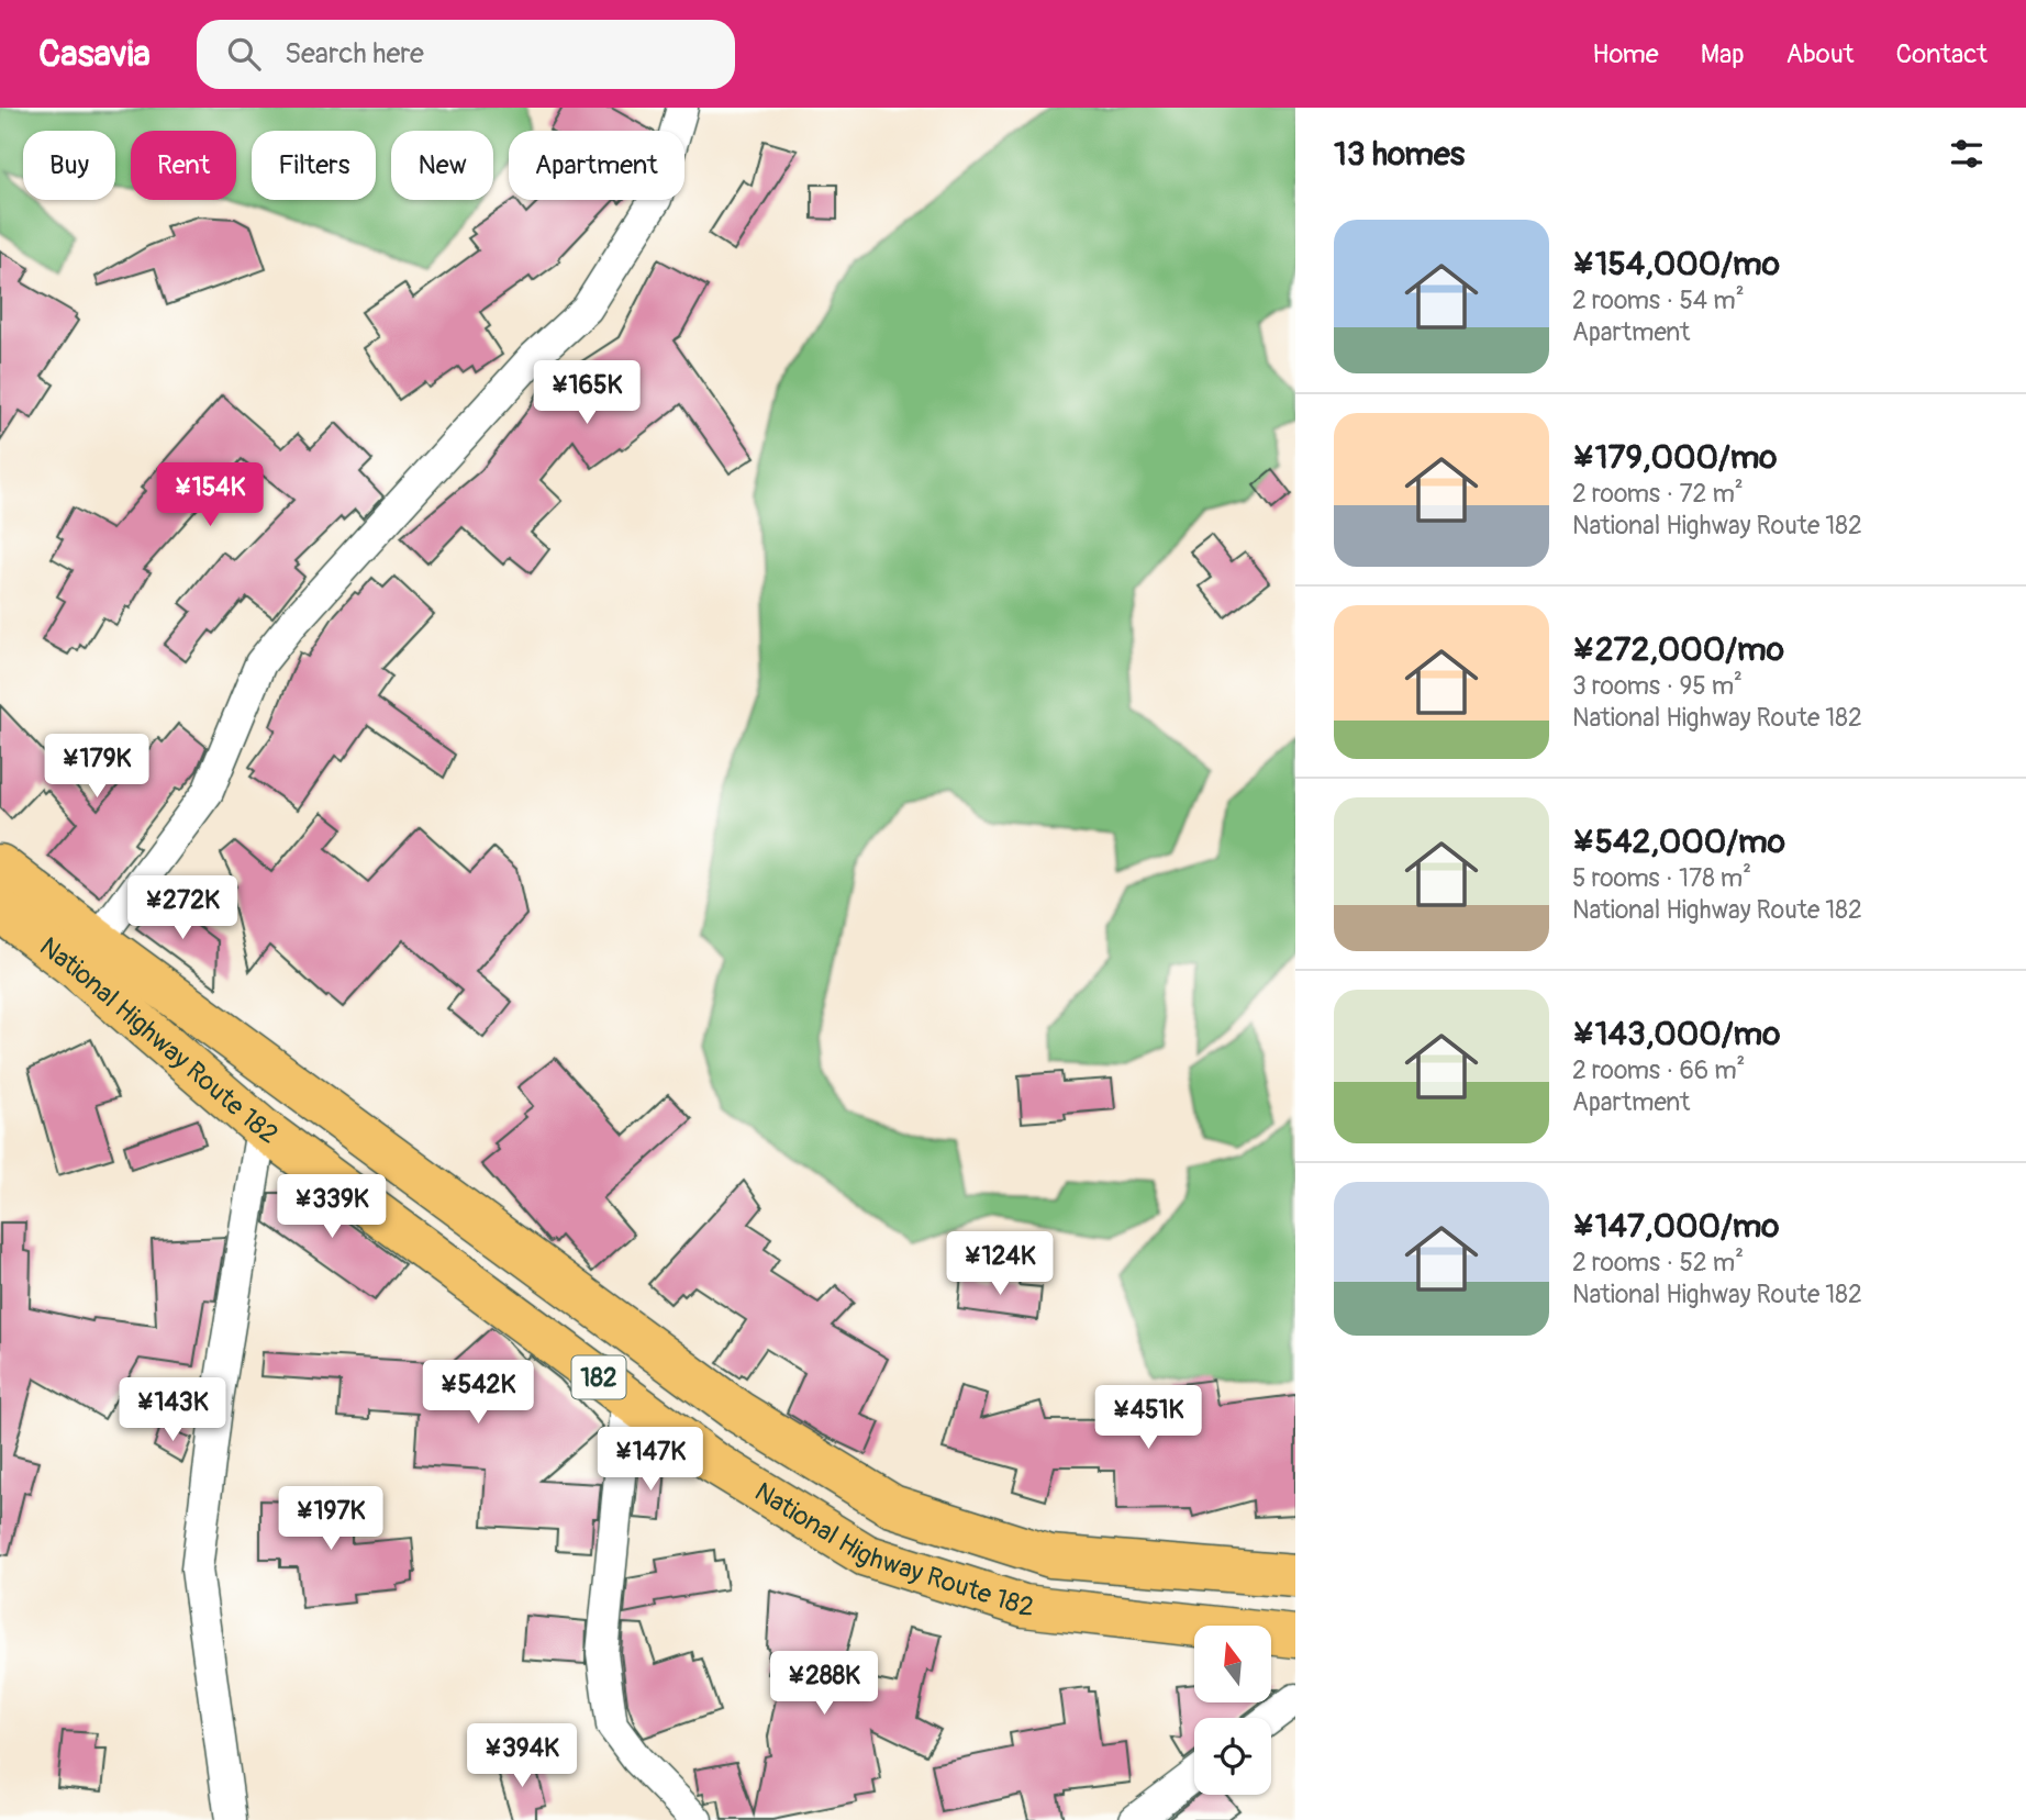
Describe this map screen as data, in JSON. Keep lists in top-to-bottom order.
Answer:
{
  "streets": {
    "highway": ["National Highway Route 182", "182"]
  },
  "north": "top",
  "page": {
    "header": "Casavia",
    "search": "Search here",
    "nav": [
      "Home",
      "Map",
      "About",
      "Contact"
    ],
    "heading": "13 homes",
    "chip": [
      "Buy",
      "Rent",
      "Filters",
      "New",
      "Apartment"
    ],
    "list": [
      {
        "name": "¥154,000/mo",
        "note": "2 rooms · 54 m² · Apartment"
      },
      {
        "name": "¥179,000/mo",
        "note": "2 rooms · 72 m² · National Highway Route 182"
      },
      {
        "name": "¥272,000/mo",
        "note": "3 rooms · 95 m² · National Highway Route 182"
      },
      {
        "name": "¥542,000/mo",
        "note": "5 rooms · 178 m² · National Highway Route 182"
      },
      {
        "name": "¥143,000/mo",
        "note": "2 rooms · 66 m² · Apartment"
      },
      {
        "name": "¥147,000/mo",
        "note": "2 rooms · 52 m² · National Highway Route 182"
      }
    ],
    "price": [
      "¥165K",
      "¥154K",
      "¥179K",
      "¥272K",
      "¥339K",
      "¥124K",
      "¥542K",
      "¥143K",
      "¥451K",
      "¥147K",
      "¥197K",
      "¥288K",
      "¥394K"
    ]
  }
}
